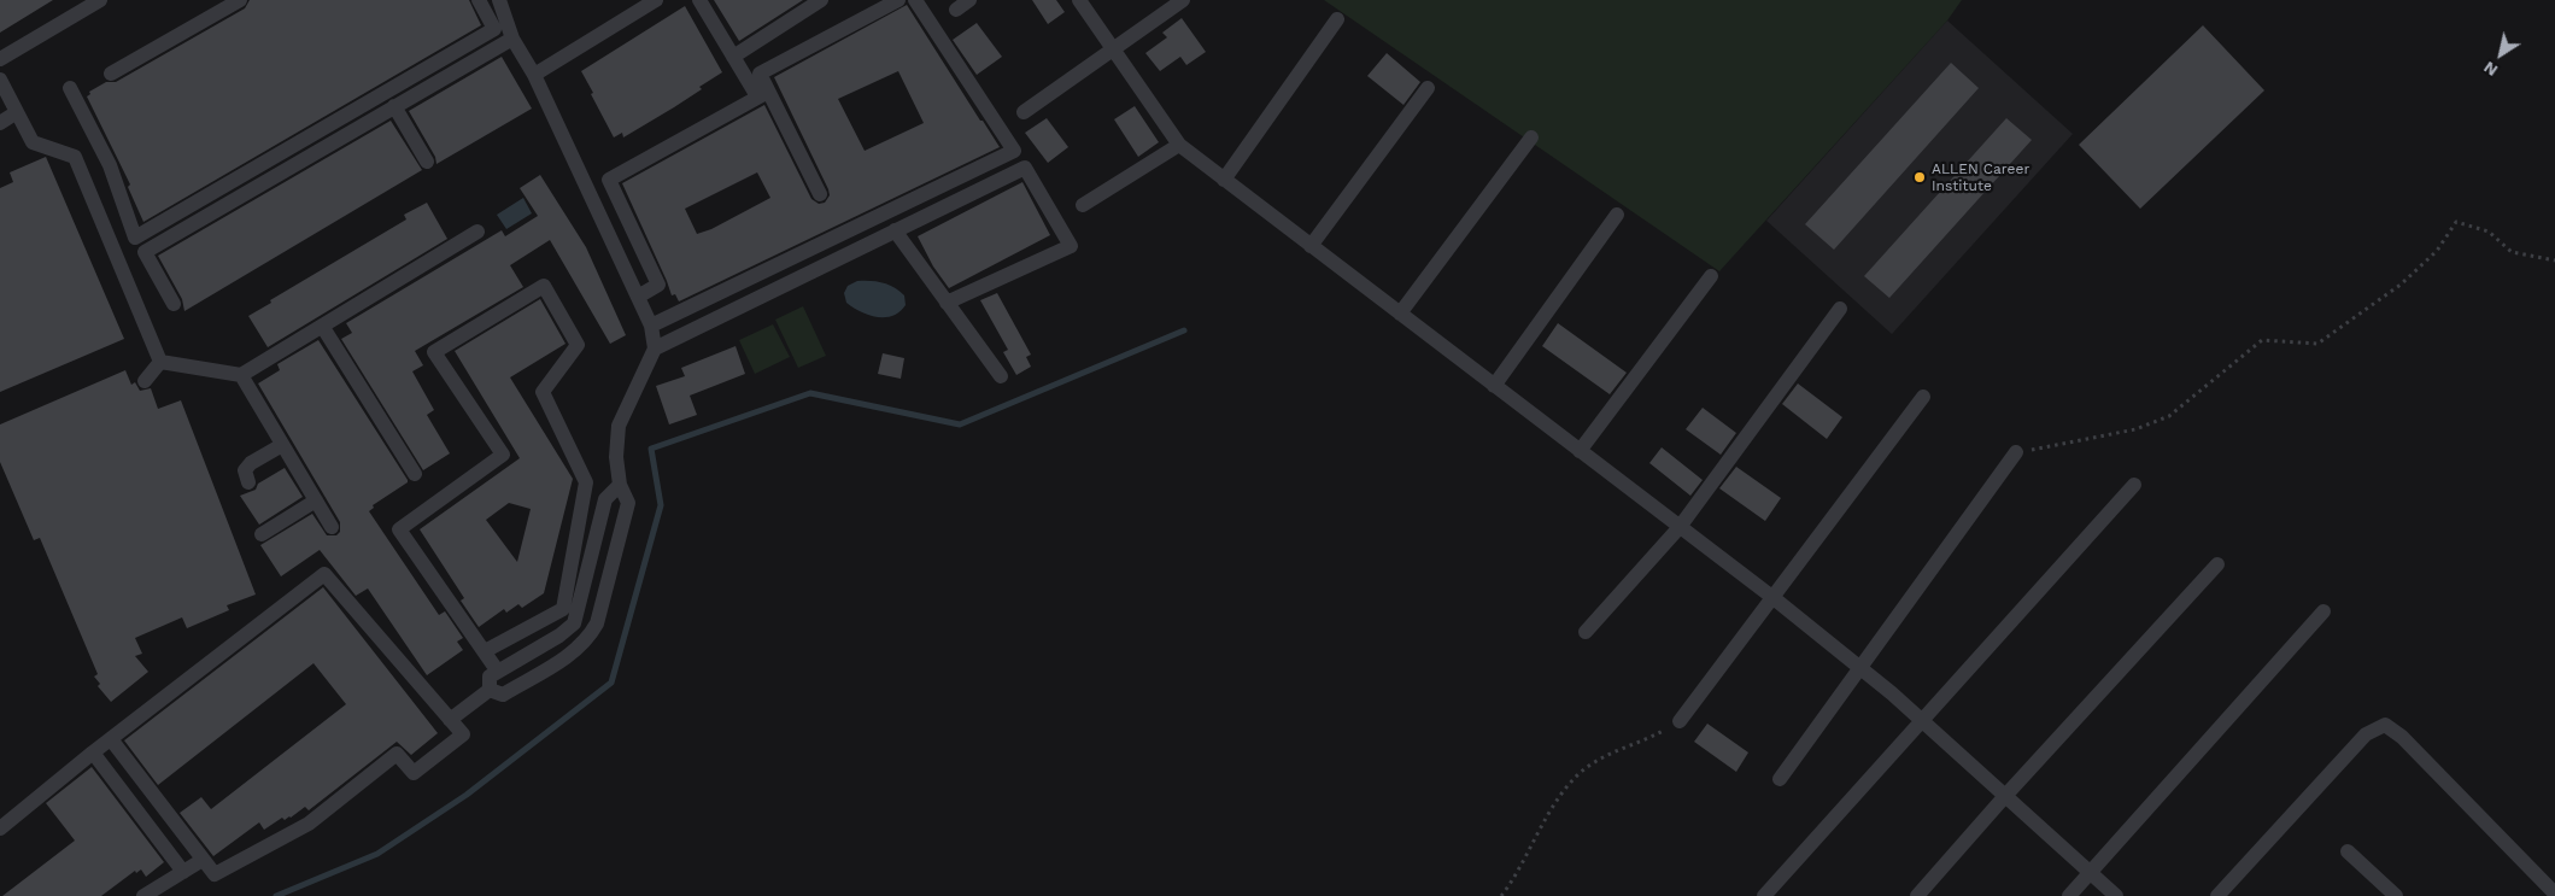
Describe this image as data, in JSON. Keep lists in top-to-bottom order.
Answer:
{
  "places": ["ALLEN Career Institute"],
  "north": "bottom left"
}
